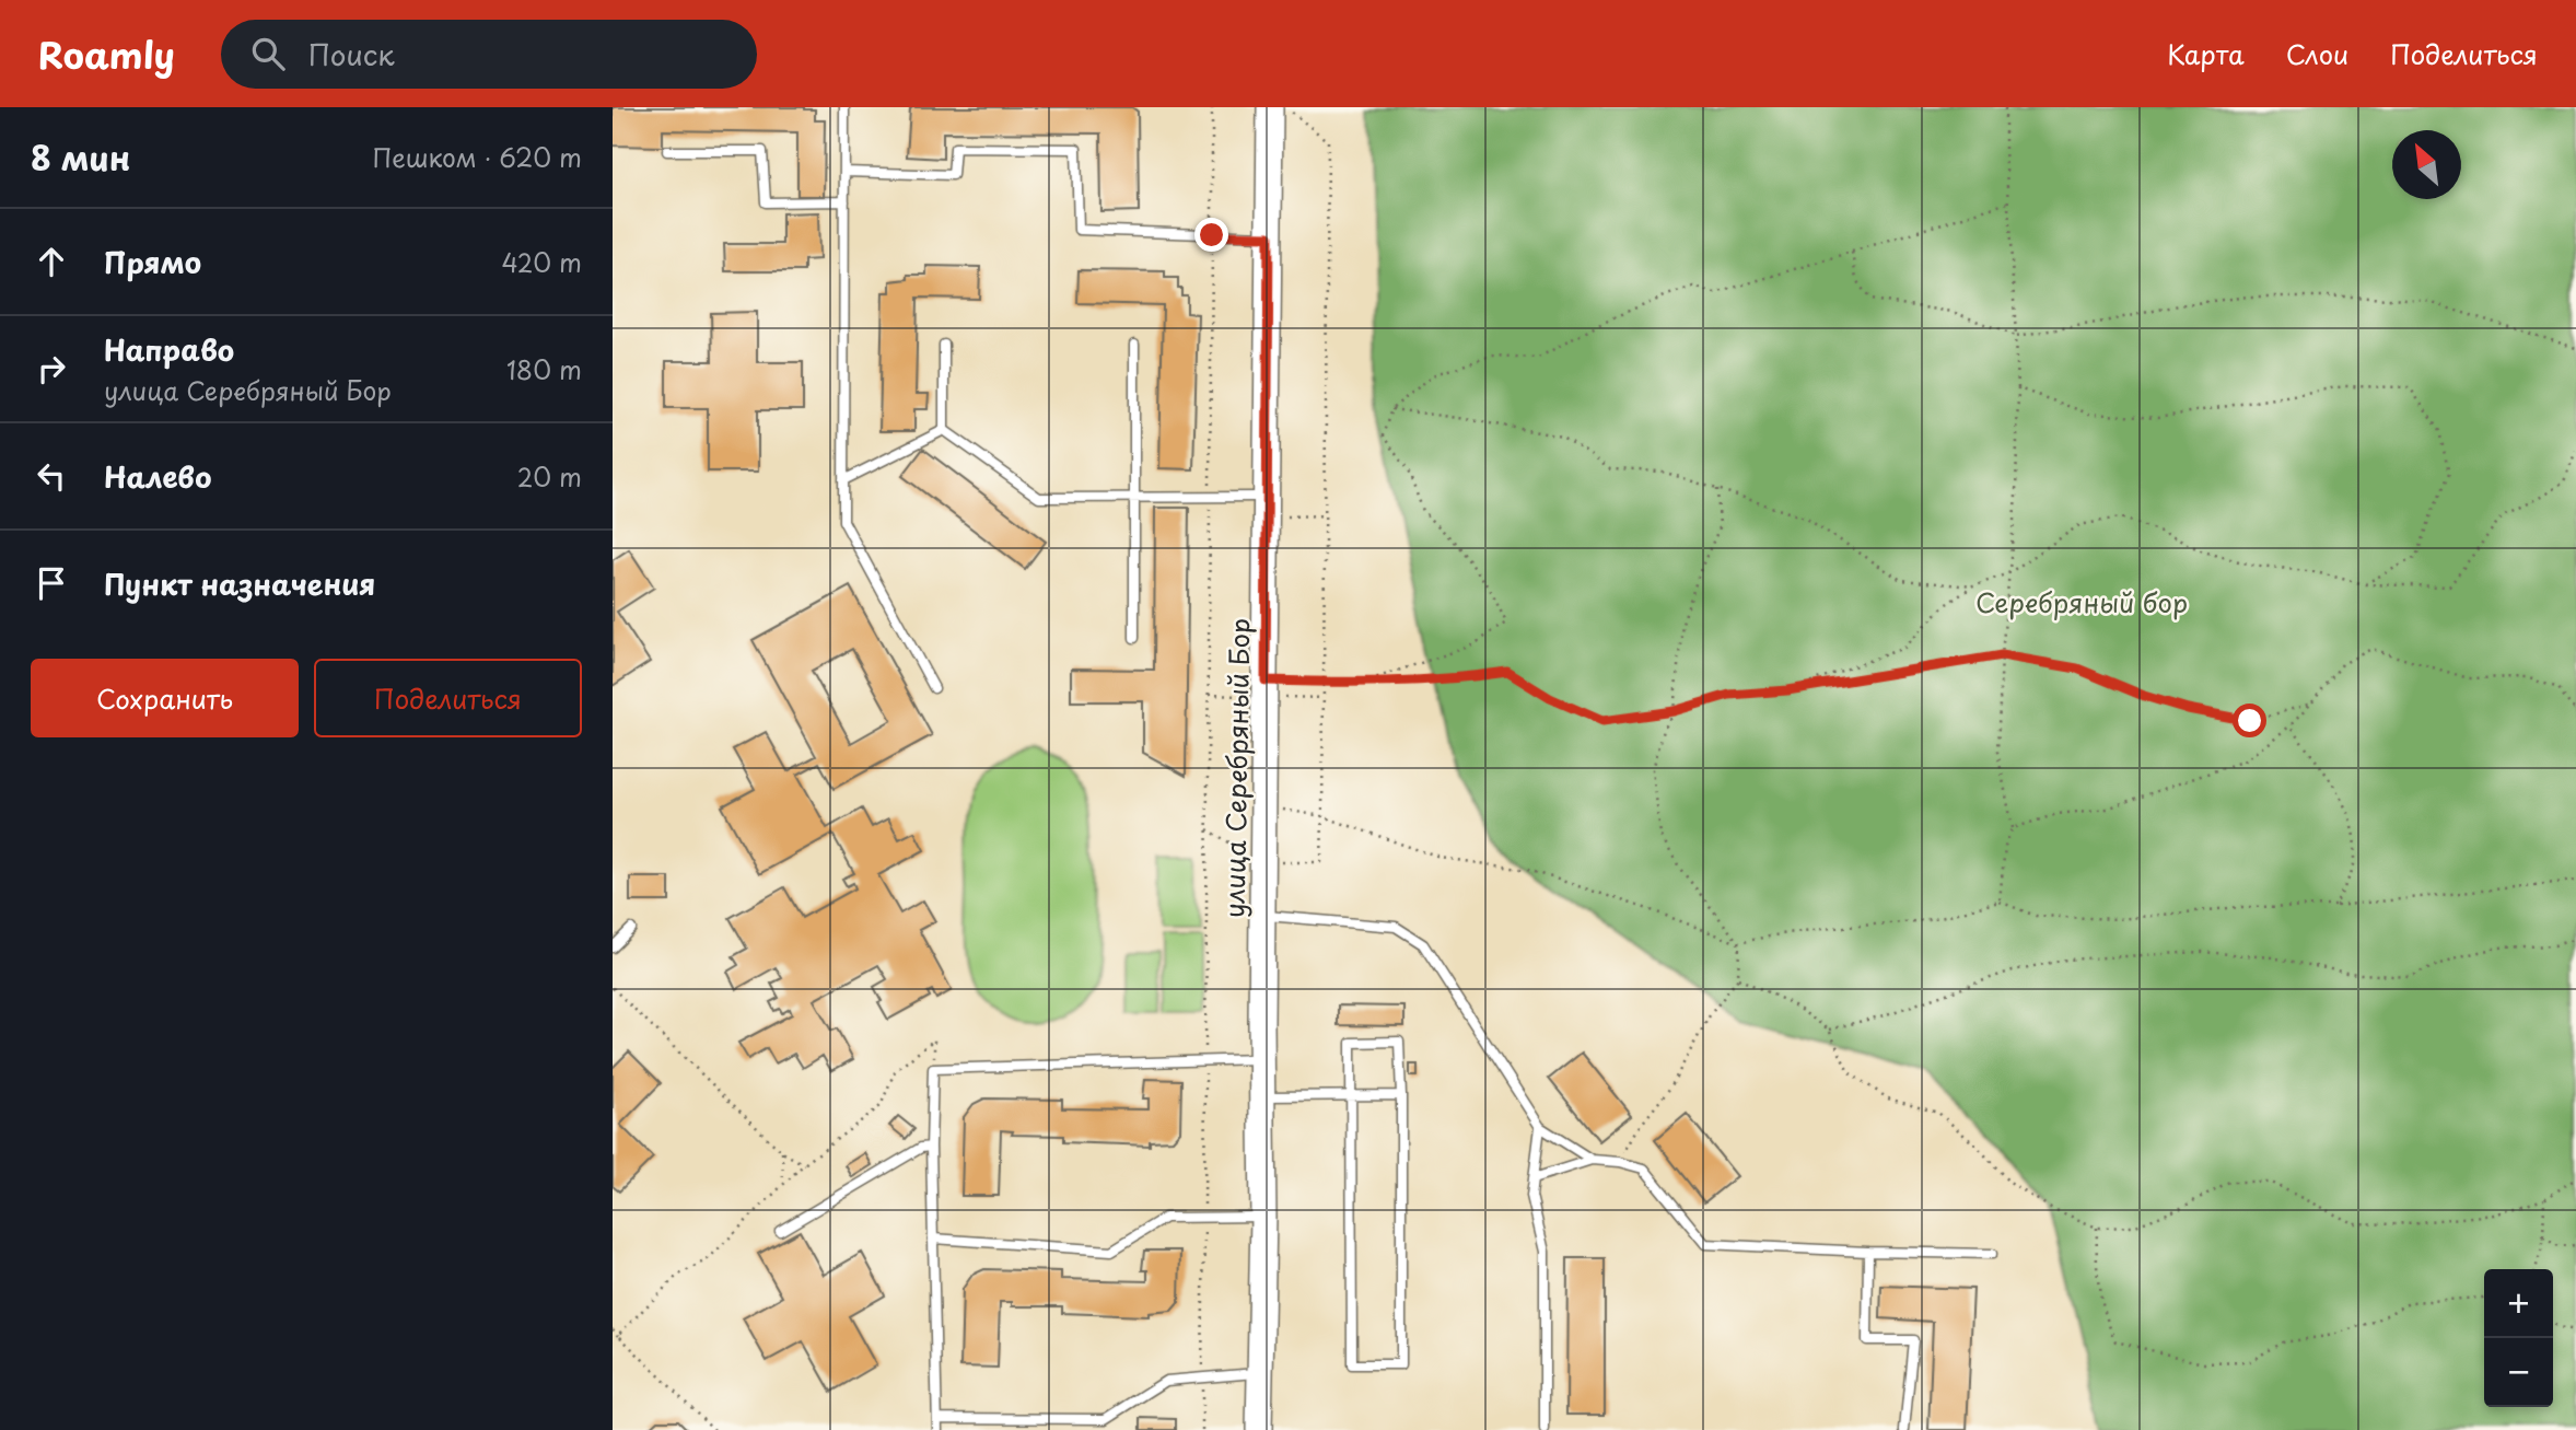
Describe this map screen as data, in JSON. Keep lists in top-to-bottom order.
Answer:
{
  "streets": {
    "street": ["улица Серебряный Бор"]
  },
  "parks": ["Серебряный бор"],
  "north": "top left",
  "page": {
    "header": "Roamly",
    "search": "Поиск",
    "nav": ["Карта", "Слои", "Поделиться"],
    "heading": ["8 мин", "Пешком · 620 m"],
    "list": [
      ["Прямо", "420 m"],
      ["Направо", "улица Серебряный Бор", "180 m"],
      ["Налево", "20 m"],
      "Пункт назначения"
    ],
    "buttons": ["Сохранить", "Поделиться"],
    "map_buttons": ["+", "−"]
  }
}
